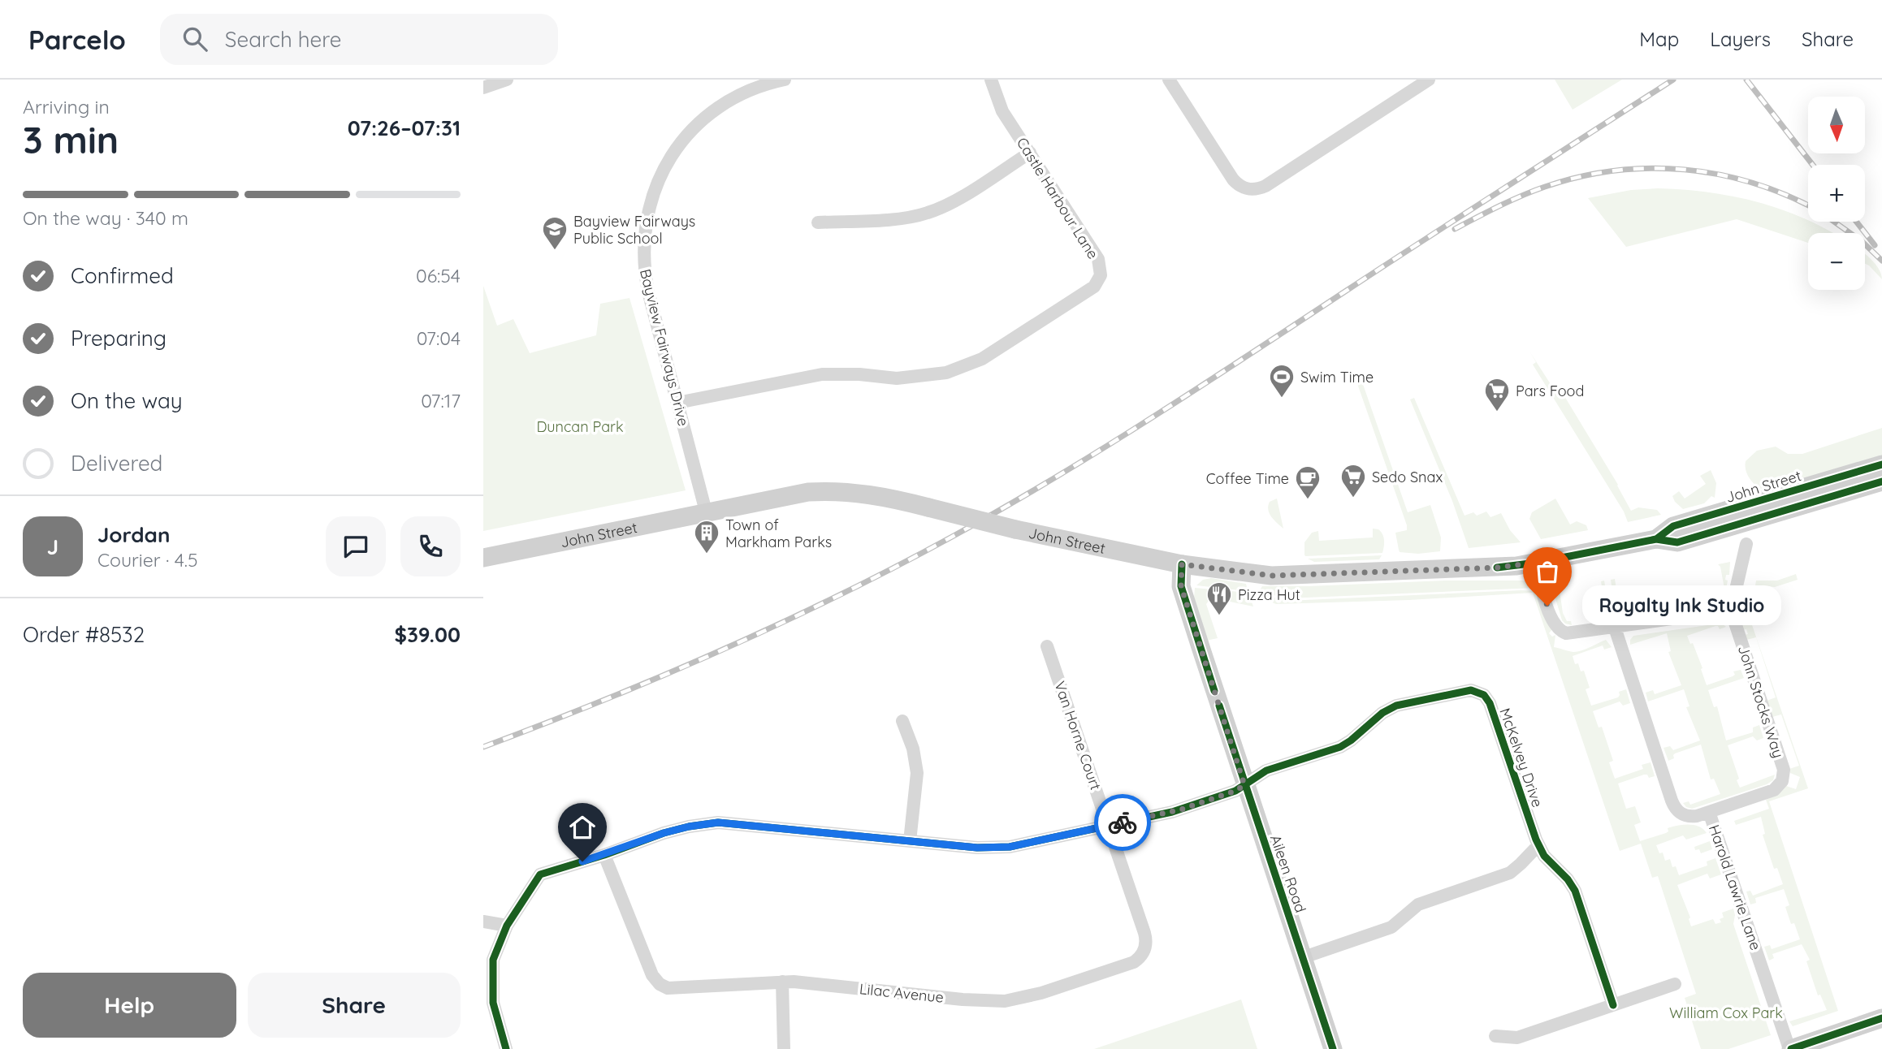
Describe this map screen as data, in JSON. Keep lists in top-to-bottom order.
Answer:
{
  "streets": {
    "main road": ["John Street", "Aileen Road"],
    "street": [
      "Castle Harbour Lane",
      "Bayview Fairways Drive",
      "John Stocks Way",
      "Van Horne Court",
      "McKelvey Drive",
      "Harold Lawrie Lane",
      "Lilac Avenue"
    ]
  },
  "crossings": [
    ["Castle Harbour Lane", "Bayview Fairways Drive"],
    ["Bayview Fairways Drive", "John Street"],
    ["John Street", "Aileen Road"],
    ["John Stocks Way", "Harold Lawrie Lane"],
    ["Van Horne Court", "Lilac Avenue"],
    ["McKelvey Drive", "Aileen Road"]
  ],
  "parks": ["Duncan Park", "William Cox Park"],
  "places": {
    "school or university": ["Bayview Fairways Public School"],
    "sports": ["Swim Time"],
    "supermarket": ["Pars Food", "Sedo Snax"],
    "cafe": ["Coffee Time"],
    "building": ["Town of Markham Parks"],
    "other": ["Royalty Ink Studio"],
    "restaurant": ["Pizza Hut"]
  },
  "north": "bottom",
  "page": {
    "header": "Parcelo",
    "search": "Search here",
    "nav": ["Map", "Layers", "Share"],
    "heading": ["3 min", "Arriving in", "07:26–07:31"],
    "panel": [
      "Jordan",
      "Courier · 4.5",
      "Order #8532",
      "$39.00"
    ],
    "map_buttons": ["+", "−"],
    "bar": "On the way · 340 m",
    "list": [
      ["Confirmed", "06:54"],
      ["Preparing", "07:04"],
      ["On the way", "07:17"],
      "Delivered"
    ],
    "round": "J",
    "bubble": "Royalty Ink Studio",
    "buttons": ["Help", "Share"]
  }
}
